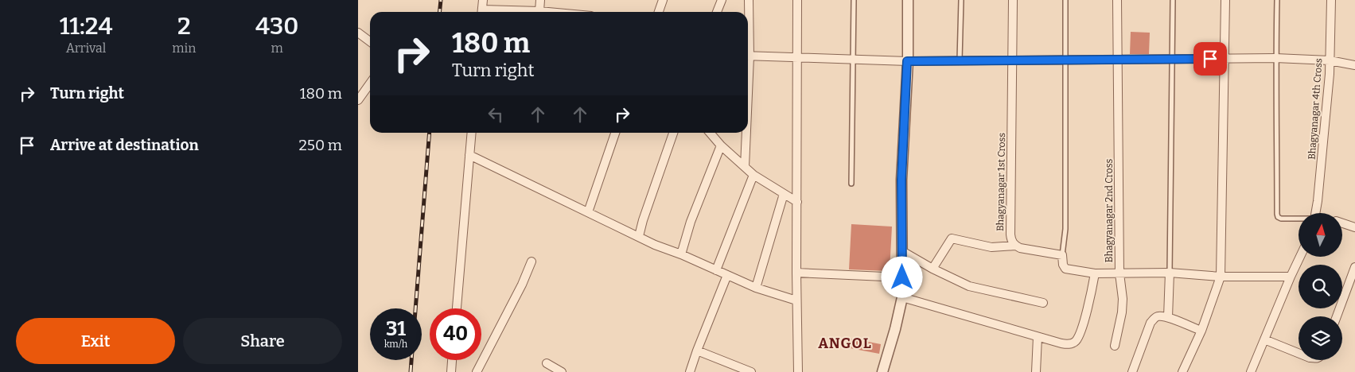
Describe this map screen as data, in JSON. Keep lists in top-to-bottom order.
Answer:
{
  "streets": {
    "street": ["Bhagyanagar 4th Cross", "Bhagyanagar 1st Cross", "Bhagyanagar 2nd Cross"]
  },
  "districts": ["ANGOL"],
  "north": "top",
  "page": {
    "eta": [
      "11:24",
      "Arrival",
      "2",
      "min",
      "430",
      "m"
    ],
    "turn": ["180 m", "Turn right"],
    "list": [
      {
        "name": "Turn right",
        "value": "180 m"
      },
      {
        "name": "Arrive at destination",
        "value": "250 m"
      }
    ],
    "speed": "31 km/h",
    "limit": "40",
    "buttons": ["Exit", "Share"]
  }
}
